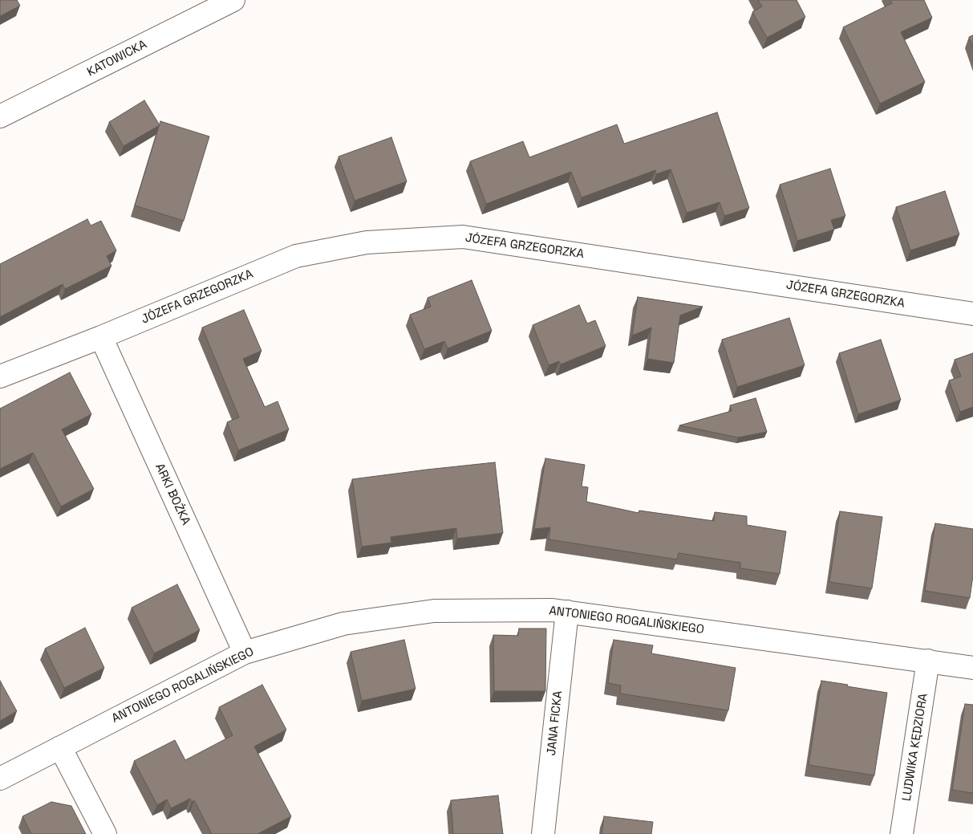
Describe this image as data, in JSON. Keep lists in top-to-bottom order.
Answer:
{
  "streets": {
    "street": [
      "KATOWICKA",
      "JÓZEFA GRZEGORZKA",
      "ARKI BOŻKA",
      "ANTONIEGO ROGALIŃSKIEGO",
      "JANA FICKA",
      "LUDWIKA KĘDZIORA"
    ]
  },
  "crossings": [
    ["JÓZEFA GRZEGORZKA", "ARKI BOŻKA"],
    ["ARKI BOŻKA", "ANTONIEGO ROGALIŃSKIEGO"],
    ["ANTONIEGO ROGALIŃSKIEGO", "JANA FICKA"],
    ["ANTONIEGO ROGALIŃSKIEGO", "LUDWIKA KĘDZIORA"]
  ]
}
